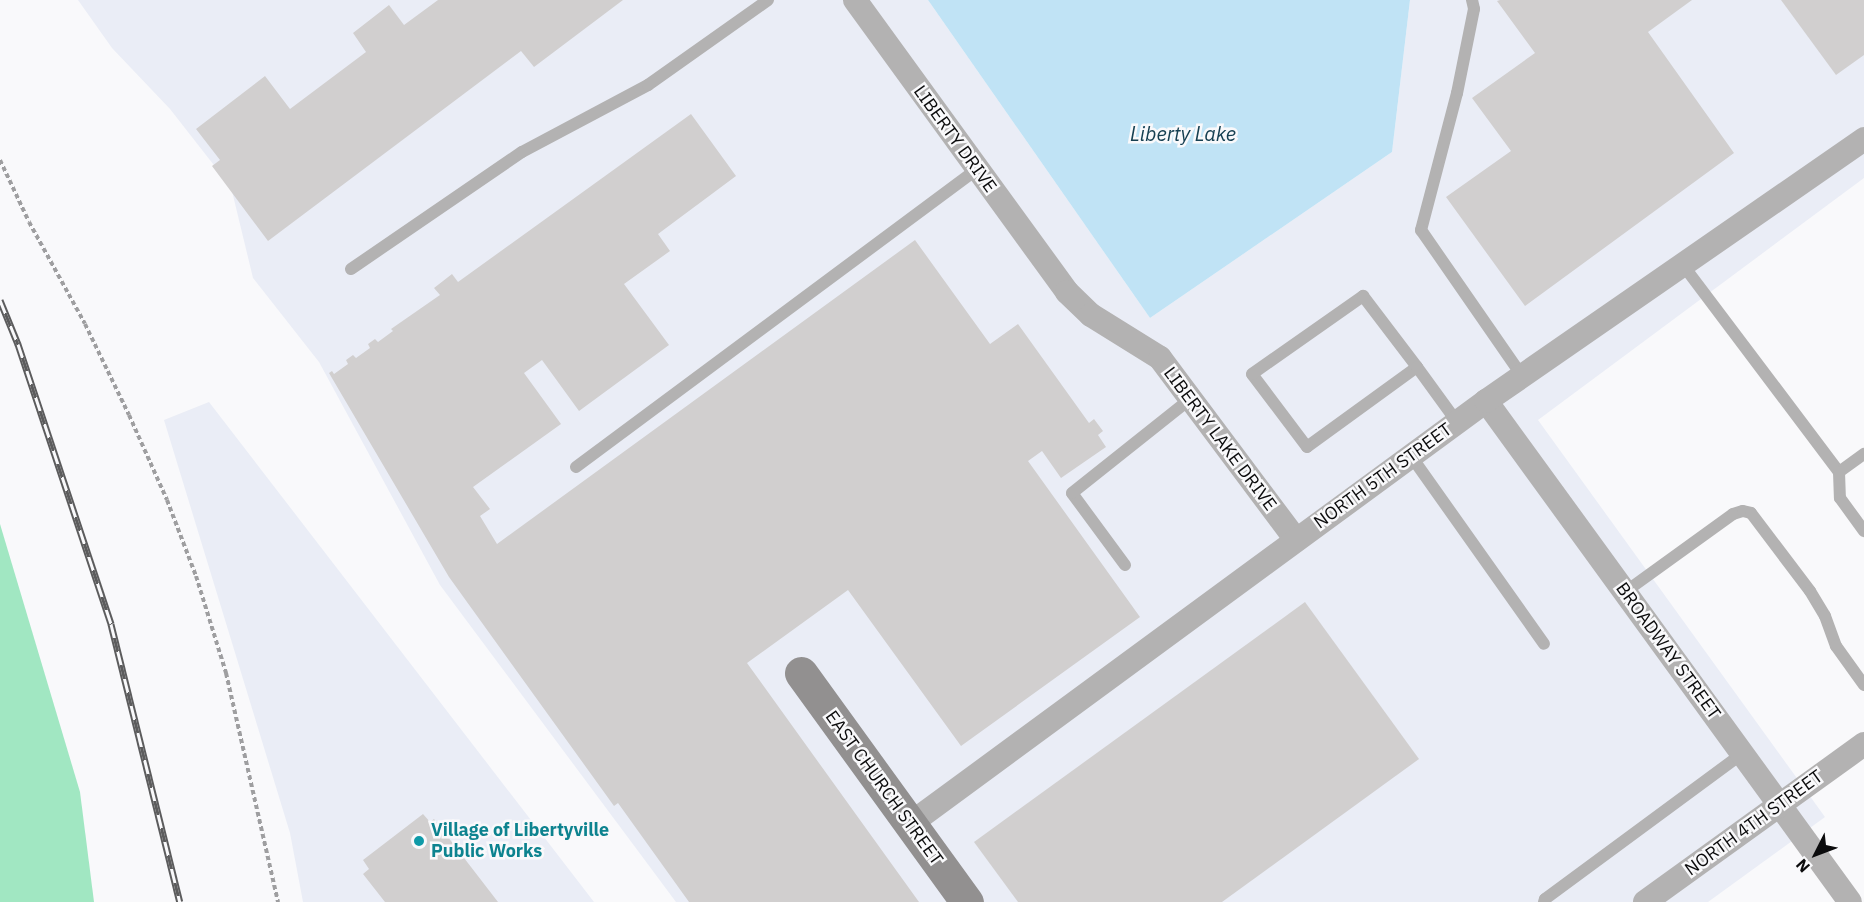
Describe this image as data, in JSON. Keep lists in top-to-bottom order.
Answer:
{
  "streets": {
    "street": [
      "LIBERTY DRIVE",
      "LIBERTY LAKE DRIVE",
      "NORTH 5TH STREET",
      "BROADWAY STREET",
      "EAST CHURCH STREET",
      "NORTH 4TH STREET"
    ]
  },
  "crossings": [
    ["LIBERTY DRIVE", "LIBERTY LAKE DRIVE"],
    ["LIBERTY LAKE DRIVE", "NORTH 5TH STREET"],
    ["NORTH 5TH STREET", "BROADWAY STREET"],
    ["NORTH 5TH STREET", "EAST CHURCH STREET"],
    ["BROADWAY STREET", "NORTH 4TH STREET"]
  ],
  "water": ["Liberty Lake"],
  "places": ["Village of Libertyville Public Works"],
  "north": "bottom left"
}
